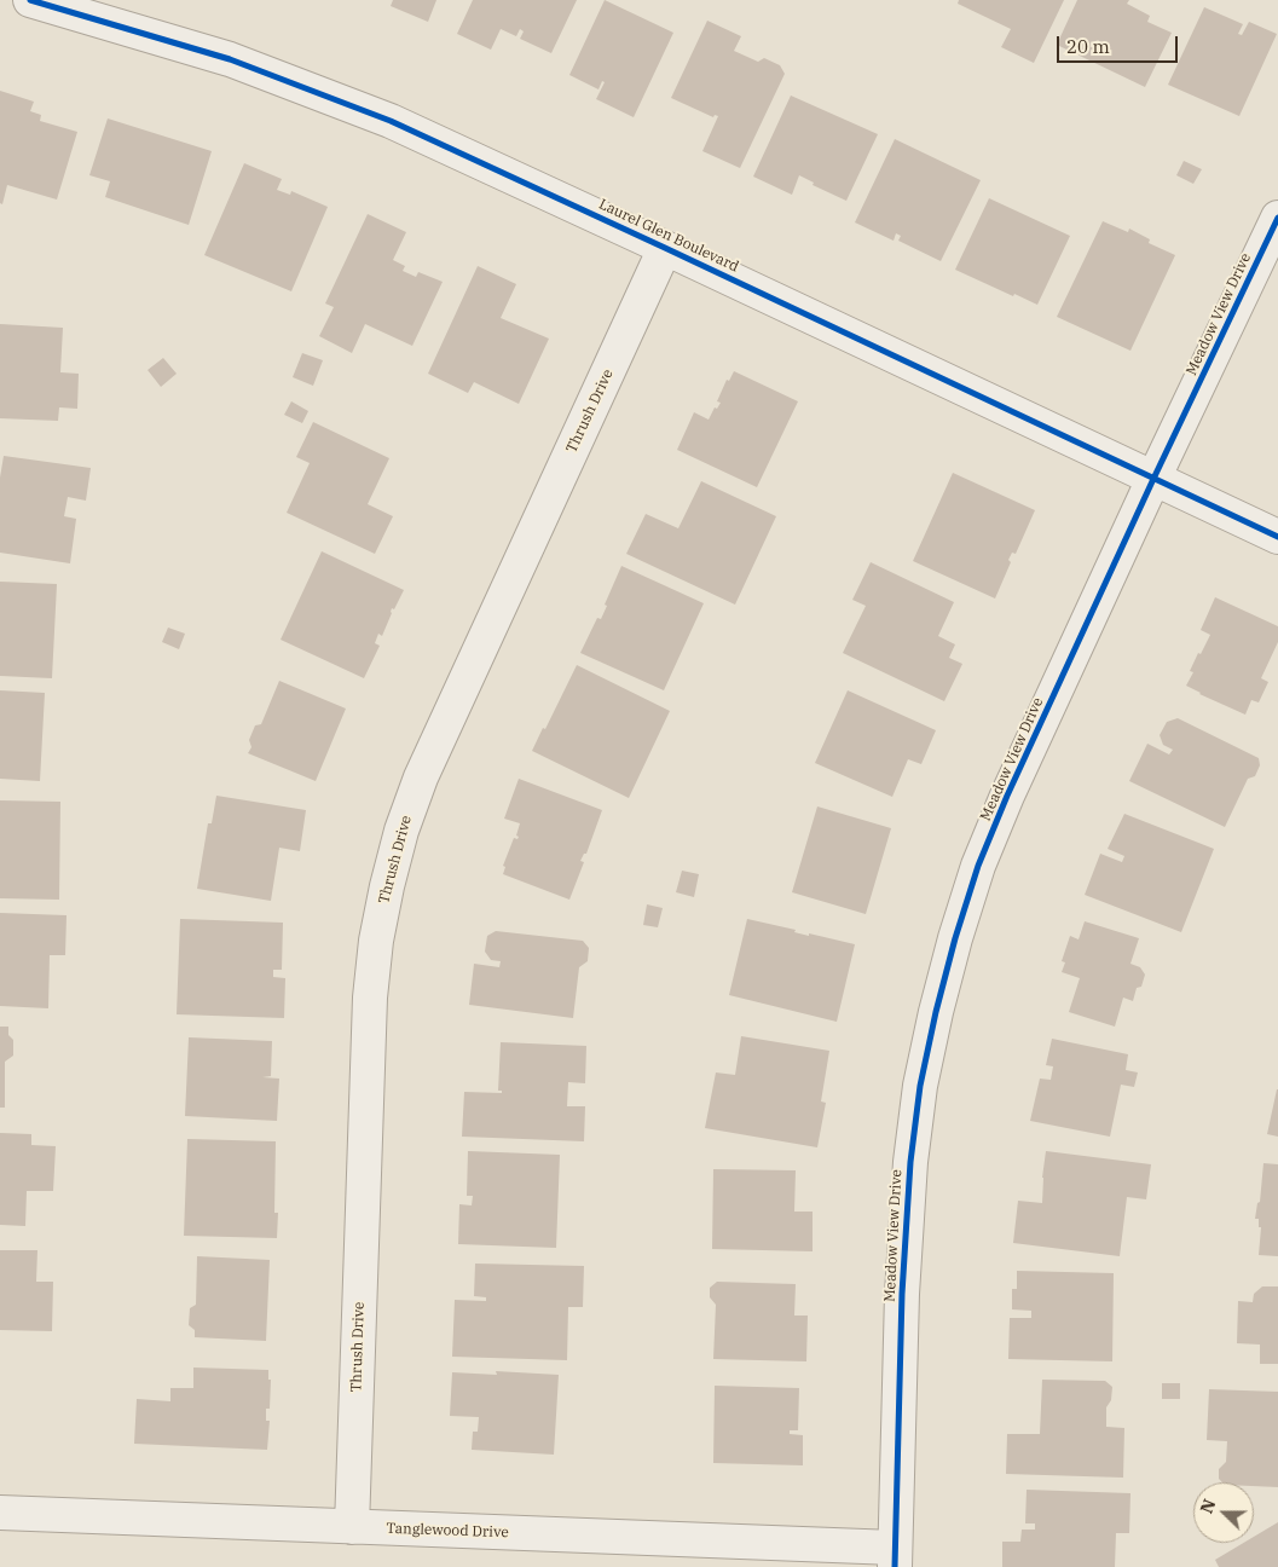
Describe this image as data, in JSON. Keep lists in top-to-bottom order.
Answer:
{
  "streets": {
    "street": [
      "Laurel Glen Boulevard",
      "Meadow View Drive",
      "Thrush Drive",
      "Tanglewood Drive"
    ]
  },
  "crossings": [
    ["Laurel Glen Boulevard", "Meadow View Drive"],
    ["Laurel Glen Boulevard", "Thrush Drive"],
    ["Meadow View Drive", "Tanglewood Drive"],
    ["Thrush Drive", "Tanglewood Drive"]
  ],
  "scale_bar": "20 m",
  "north": "left"
}
